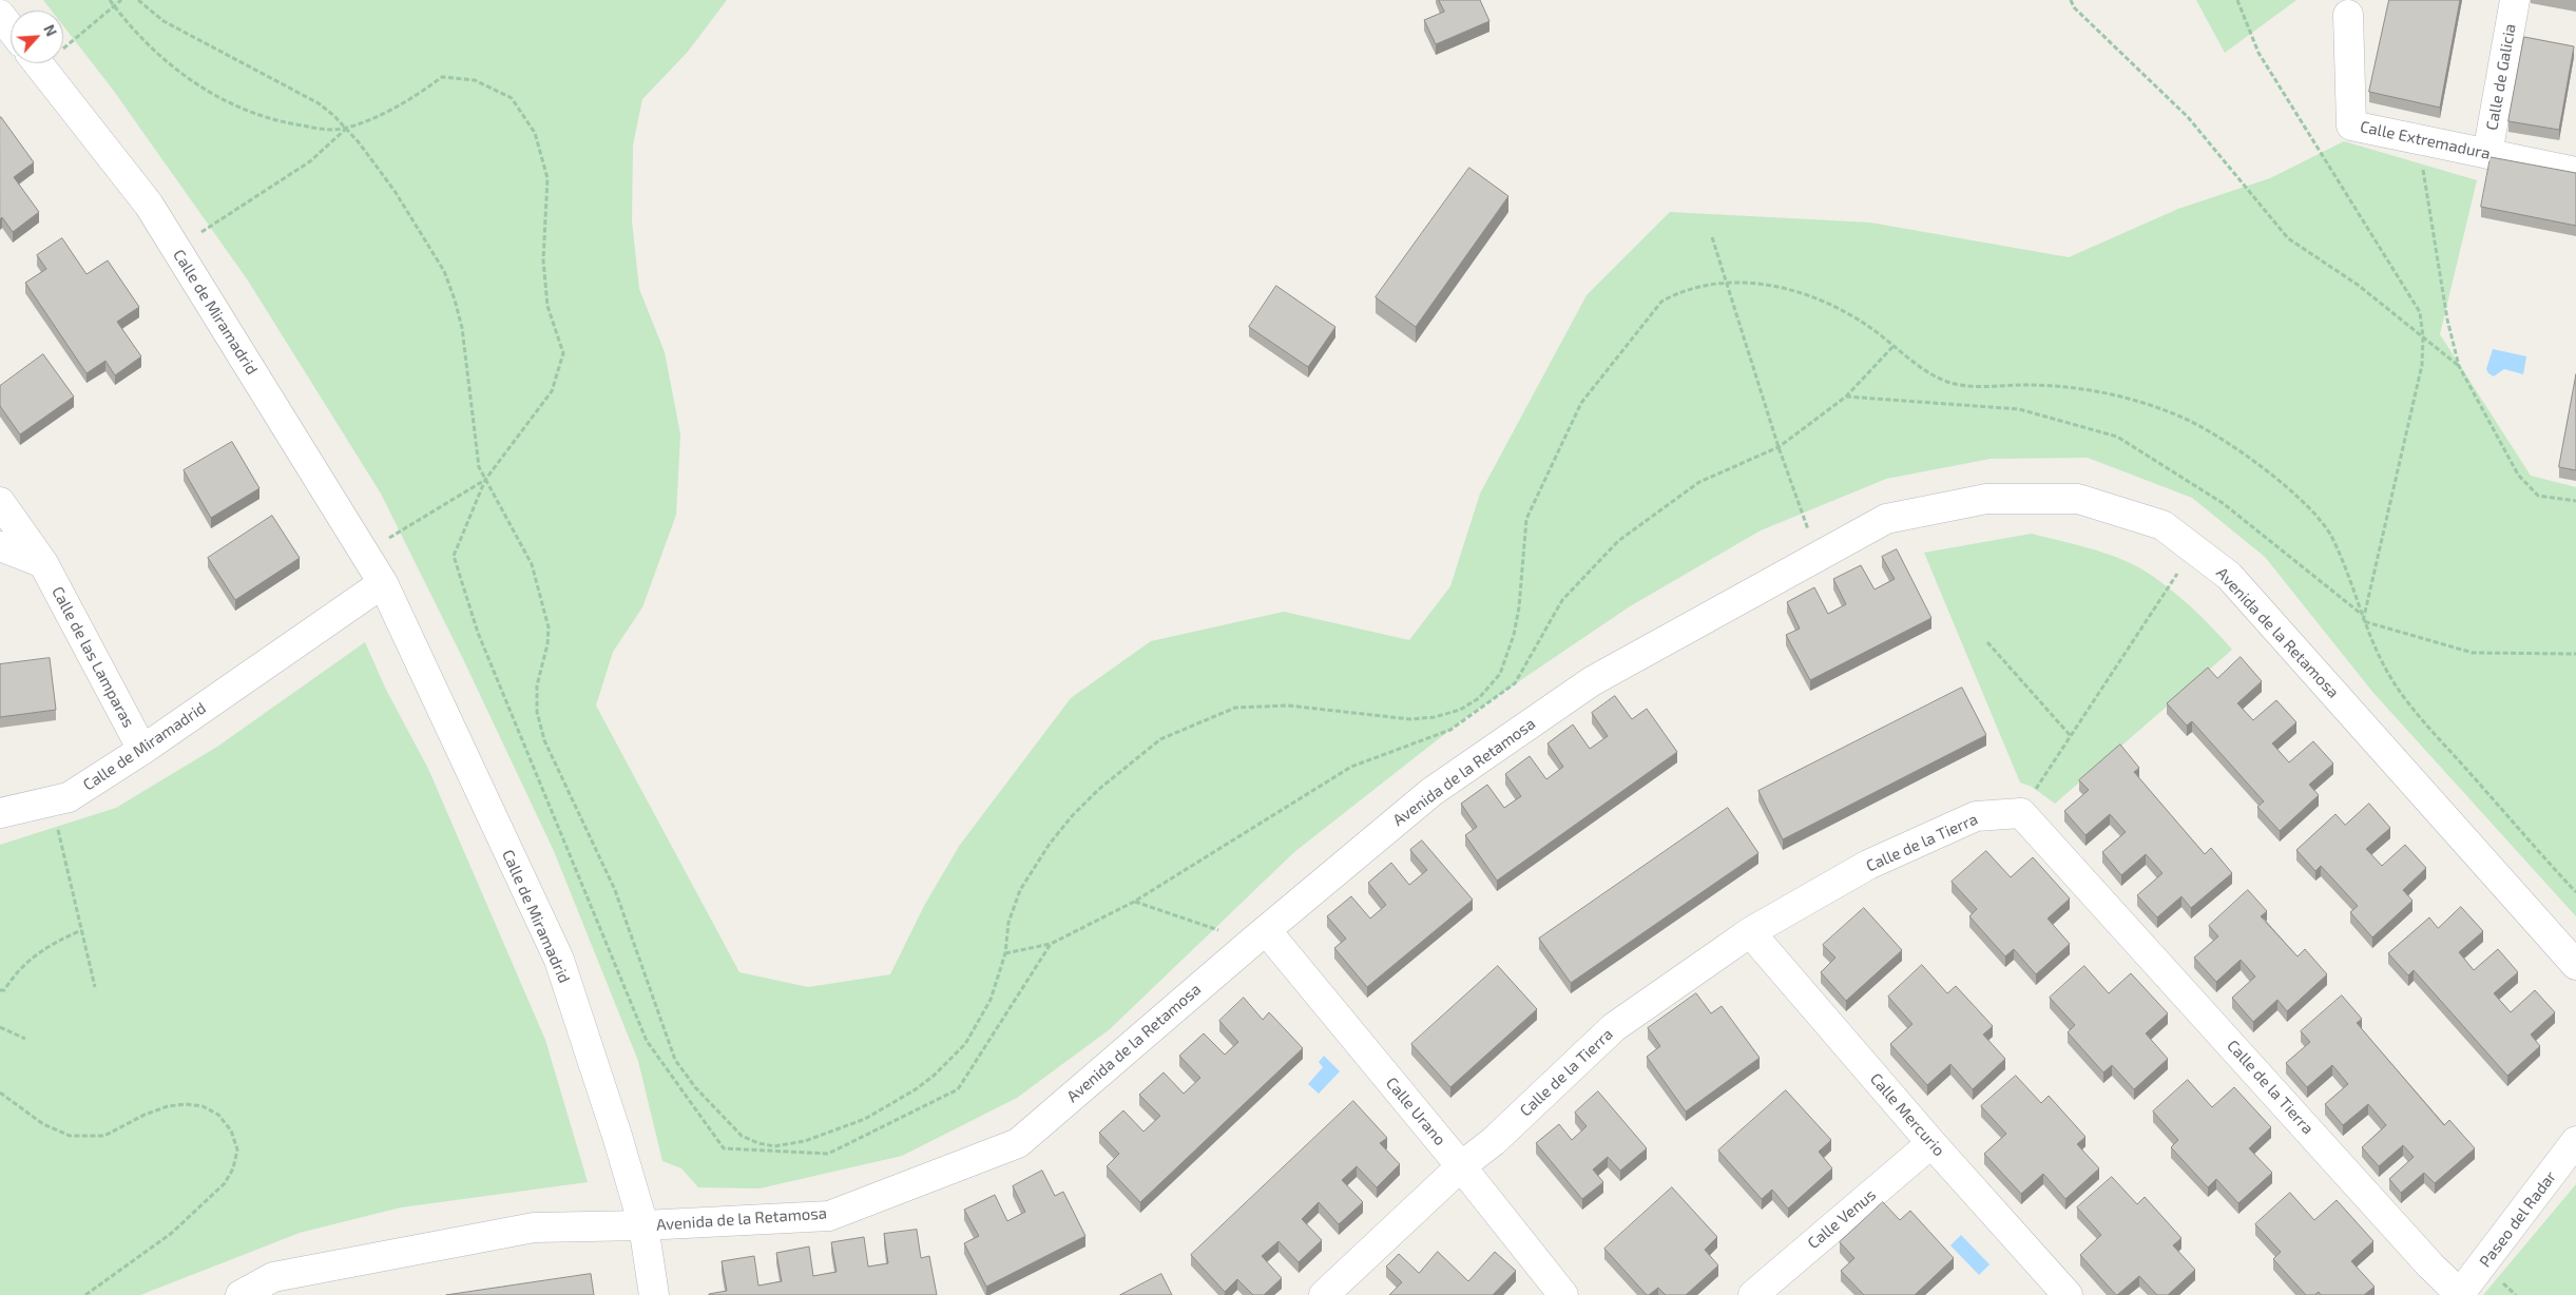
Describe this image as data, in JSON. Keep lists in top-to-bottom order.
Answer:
{
  "streets": {
    "street": [
      "Calle de Galicia",
      "Calle Extremadura",
      "Calle de Miramadrid",
      "Avenida de la Retamosa",
      "Calle de las Lamparas",
      "Calle de la Tierra",
      "Calle Urano",
      "Calle Mercurio",
      "Calle Venus",
      "Paseo del Radar"
    ]
  },
  "crossings": [
    ["Calle de Galicia", "Calle Extremadura"],
    ["Calle de Miramadrid", "Avenida de la Retamosa"],
    ["Calle de Miramadrid", "Calle de las Lamparas"],
    ["Avenida de la Retamosa", "Calle Urano"],
    ["Calle de la Tierra", "Calle Urano"],
    ["Calle de la Tierra", "Calle Mercurio"],
    ["Calle de la Tierra", "Paseo del Radar"],
    ["Calle Mercurio", "Calle Venus"]
  ],
  "north": "top right"
}
